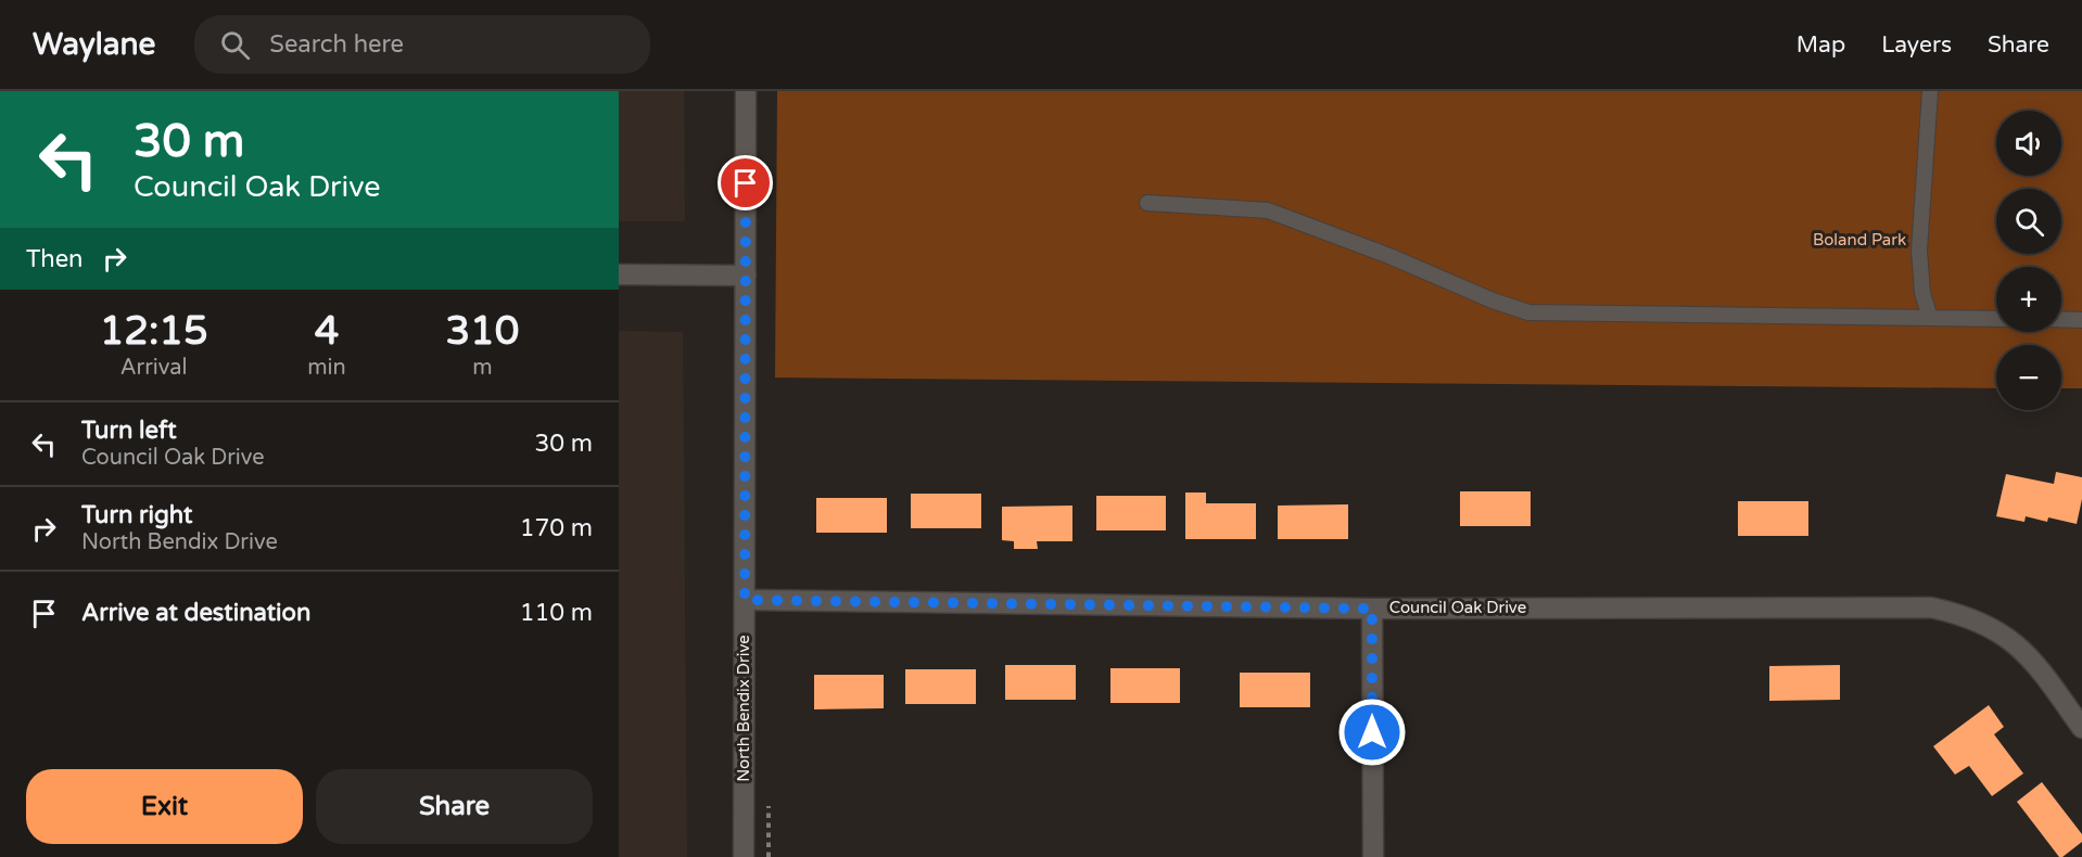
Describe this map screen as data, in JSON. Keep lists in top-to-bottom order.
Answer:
{
  "streets": {
    "street": ["Council Oak Drive", "North Bendix Drive"]
  },
  "crossings": [
    ["Council Oak Drive", "North Bendix Drive"]
  ],
  "parks": ["Boland Park"],
  "page": {
    "header": "Waylane",
    "search": "Search here",
    "nav": ["Map", "Layers", "Share"],
    "turn": ["30 m", "Council Oak Drive"],
    "map_buttons": ["+", "−"],
    "then": "Then",
    "eta": [
      "12:15",
      "Arrival",
      "4",
      "min",
      "310",
      "m"
    ],
    "list": [
      {
        "name": "Turn left",
        "note": "Council Oak Drive",
        "value": "30 m"
      },
      {
        "name": "Turn right",
        "note": "North Bendix Drive",
        "value": "170 m"
      },
      {
        "name": "Arrive at destination",
        "value": "110 m"
      }
    ],
    "buttons": ["Exit", "Share"]
  }
}
